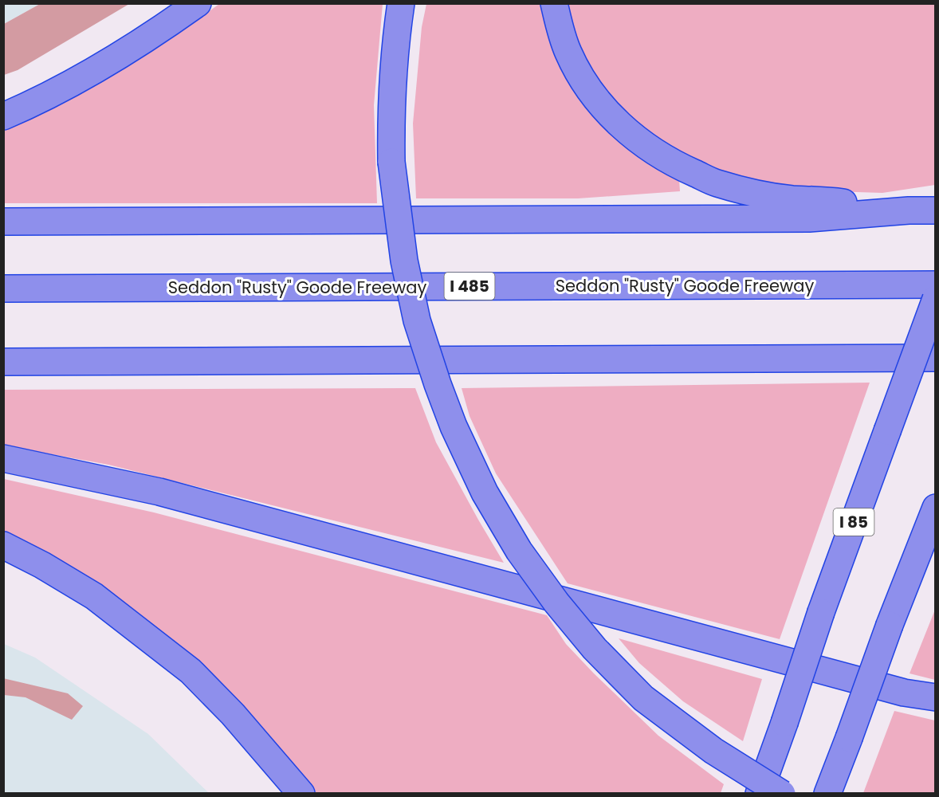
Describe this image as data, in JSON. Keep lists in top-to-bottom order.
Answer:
{
  "streets": {
    "highway": ["Seddon \"Rusty\" Goode Freeway", "I 485", "I 85"]
  }
}
